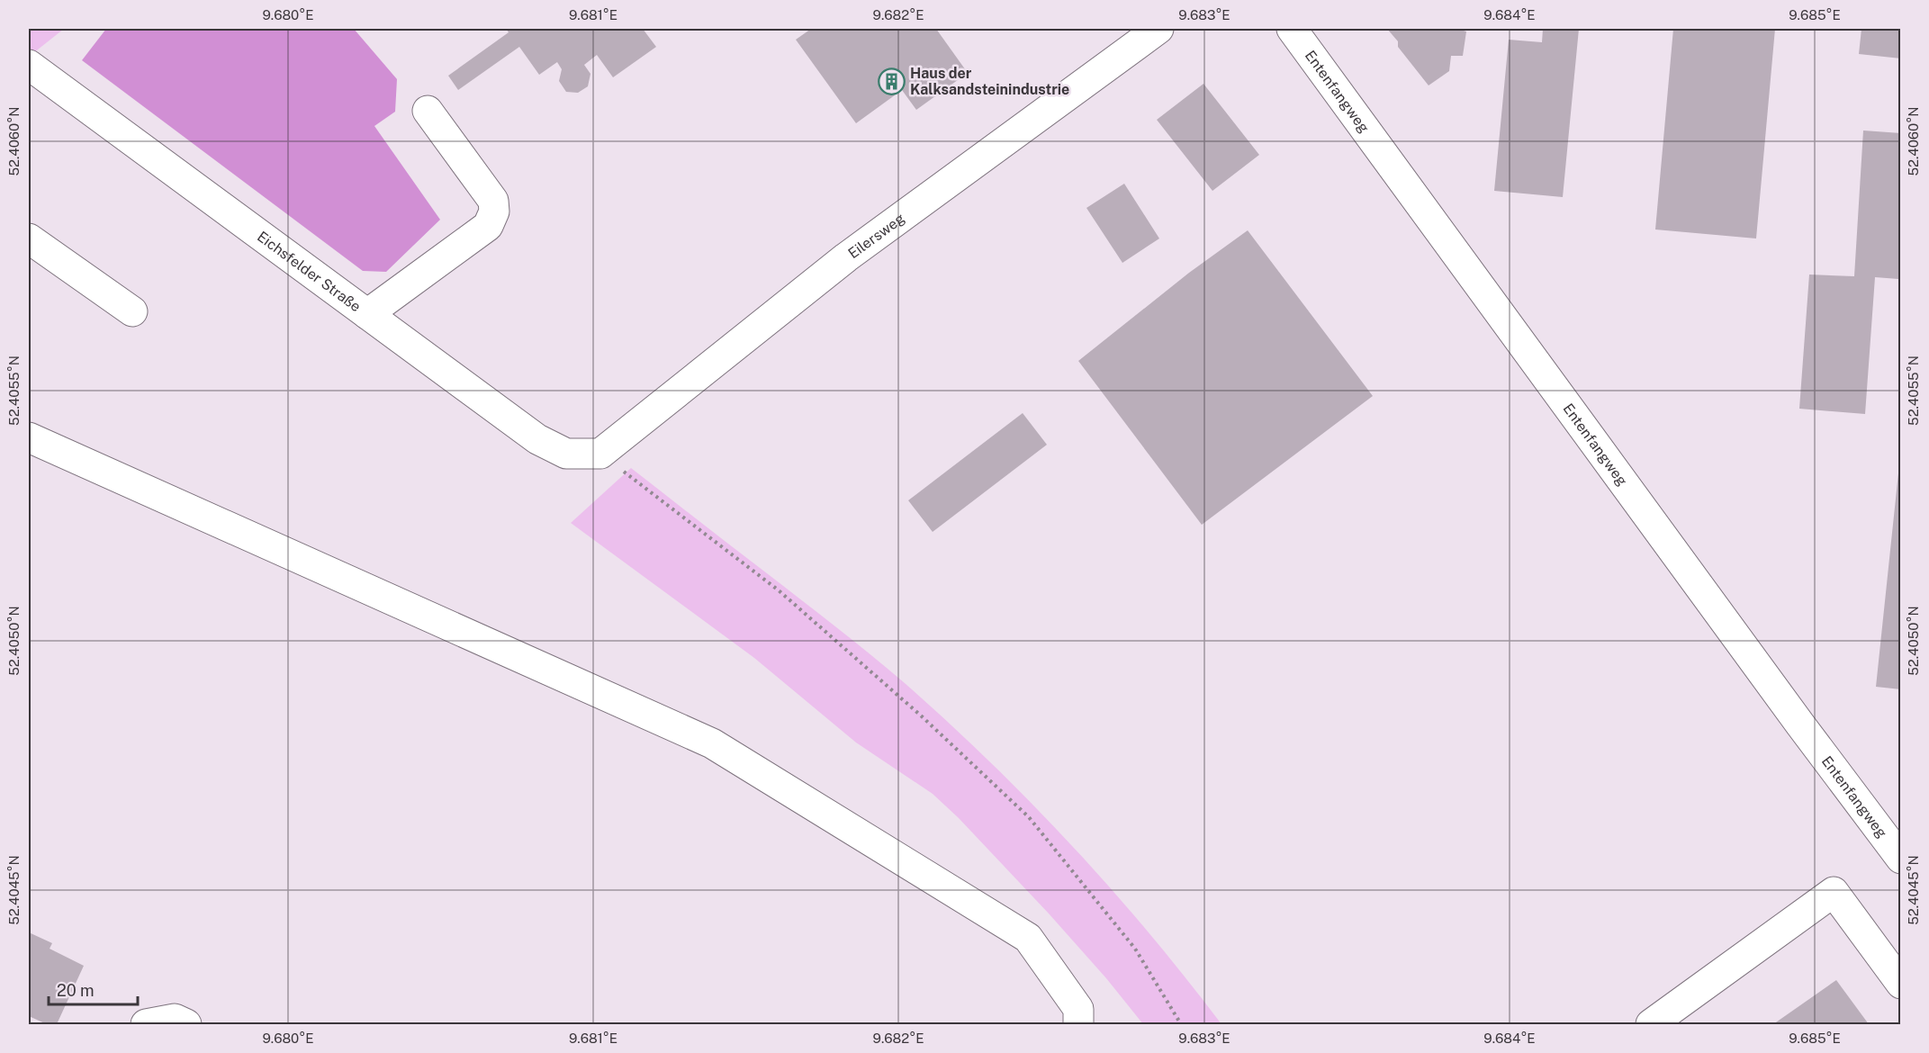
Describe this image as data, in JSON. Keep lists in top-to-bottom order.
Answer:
{
  "streets": {
    "street": ["Entenfangweg", "Eilersweg", "Eichsfelder Straße"]
  },
  "crossings": [
    ["Eilersweg", "Eichsfelder Straße"]
  ],
  "places": {
    "building": ["Haus der Kalksandsteinindustrie"]
  },
  "scale_bar": "20 m",
  "coordinates": [
    "9.680°E",
    "9.681°E",
    "9.682°E",
    "9.683°E",
    "9.684°E",
    "9.685°E",
    "52.4060°N",
    "52.4055°N",
    "52.4050°N",
    "52.4045°N"
  ]
}
